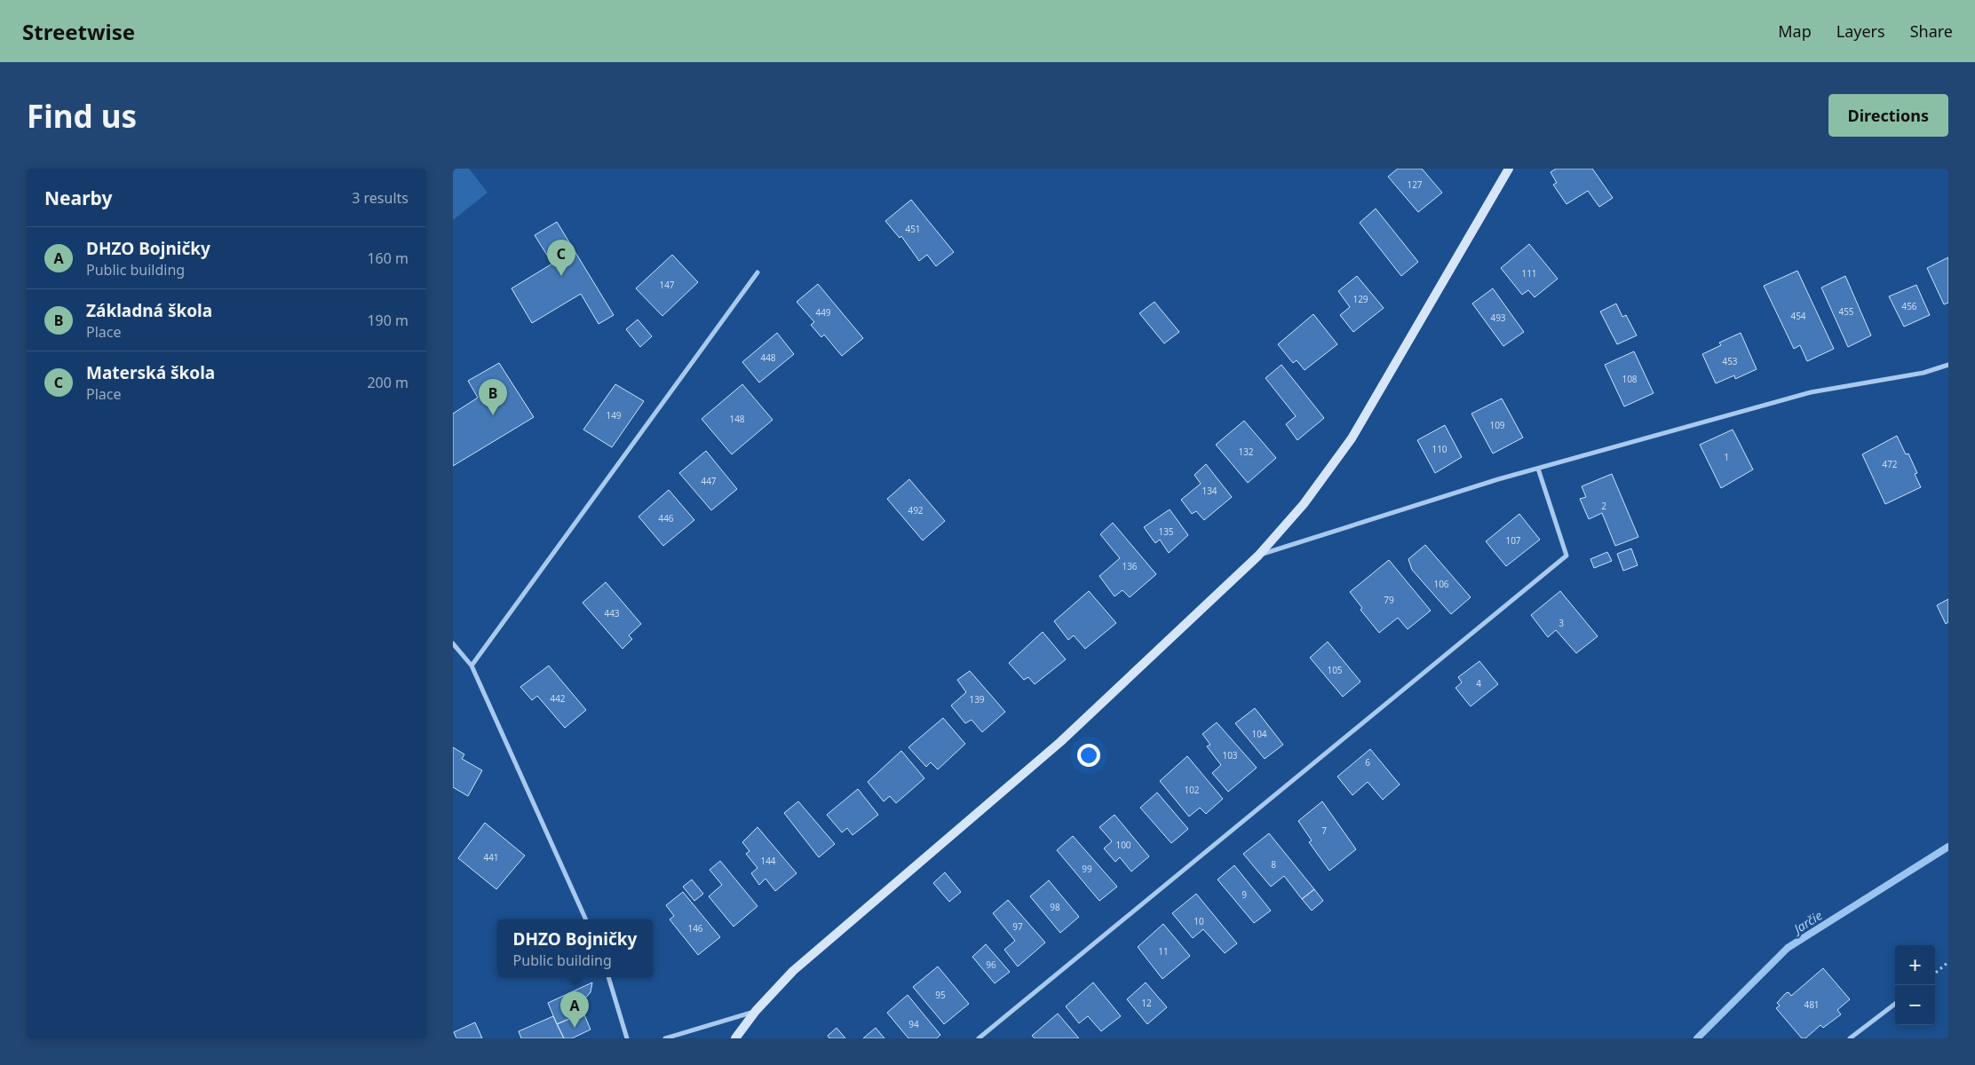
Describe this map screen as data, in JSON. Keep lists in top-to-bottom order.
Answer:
{
  "water": ["Jarčie"],
  "house_numbers": [
    "127",
    "451",
    "111",
    "147",
    "129",
    "456",
    "455",
    "449",
    "454",
    "493",
    "448",
    "453",
    "108",
    "149",
    "148",
    "109",
    "110",
    "132",
    "1",
    "472",
    "447",
    "134",
    "2",
    "492",
    "446",
    "135",
    "107",
    "136",
    "106",
    "79",
    "443",
    "3",
    "105",
    "4",
    "442",
    "139",
    "104",
    "103",
    "6",
    "102",
    "7",
    "100",
    "441",
    "144",
    "8",
    "99",
    "9",
    "98",
    "10",
    "97",
    "146",
    "11",
    "96",
    "95",
    "12",
    "481",
    "94"
  ],
  "page": {
    "header": "Streetwise",
    "nav": ["Map", "Layers", "Share"],
    "buttons": "Directions",
    "title": "Find us",
    "heading": ["Nearby", "3 results"],
    "list": [
      {
        "mark": "A",
        "name": "DHZO Bojničky",
        "note": "Public building",
        "value": "160 m"
      },
      {
        "mark": "B",
        "name": "Základná škola",
        "note": "Place",
        "value": "190 m"
      },
      {
        "mark": "C",
        "name": "Materská škola",
        "note": "Place",
        "value": "200 m"
      }
    ],
    "pins": ["C", "B", "A"],
    "popup": ["DHZO Bojničky", "Public building"],
    "map_buttons": ["+", "−"]
  }
}
